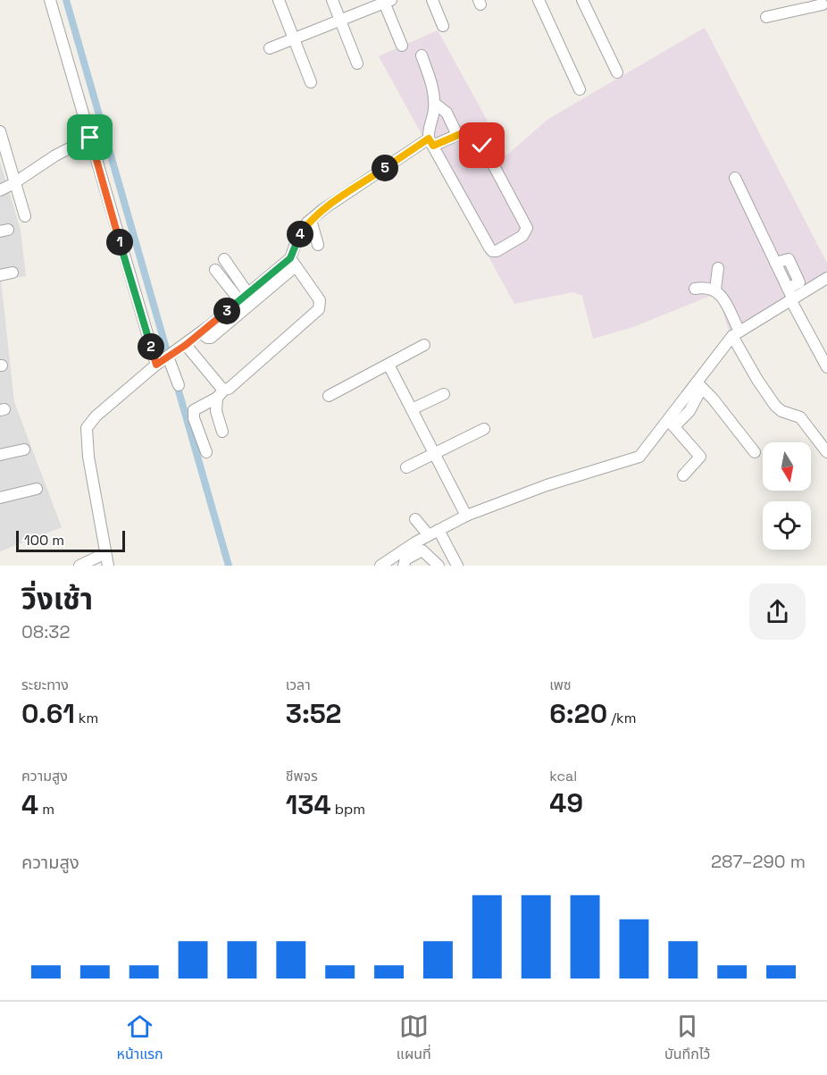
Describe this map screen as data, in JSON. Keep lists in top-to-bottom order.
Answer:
{
  "scale_bar": "100 m",
  "north": "bottom",
  "page": {
    "pins": [
      "5",
      "4",
      "1",
      "3",
      "2"
    ],
    "scale": "100 m",
    "heading": ["วิ่งเช้า", "08:32"],
    "stats": [
      ["ระยะทาง", "0.61 km"],
      ["เวลา", "3:52"],
      ["เพซ", "6:20 /km"],
      ["ความสูง", "4 m"],
      ["ชีพจร", "134 bpm"],
      ["kcal", "49"]
    ],
    "chart": ["ความสูง", "287–290 m"],
    "tabs": ["หน้าแรก", "แผนที่", "บันทึกไว้"]
  }
}
